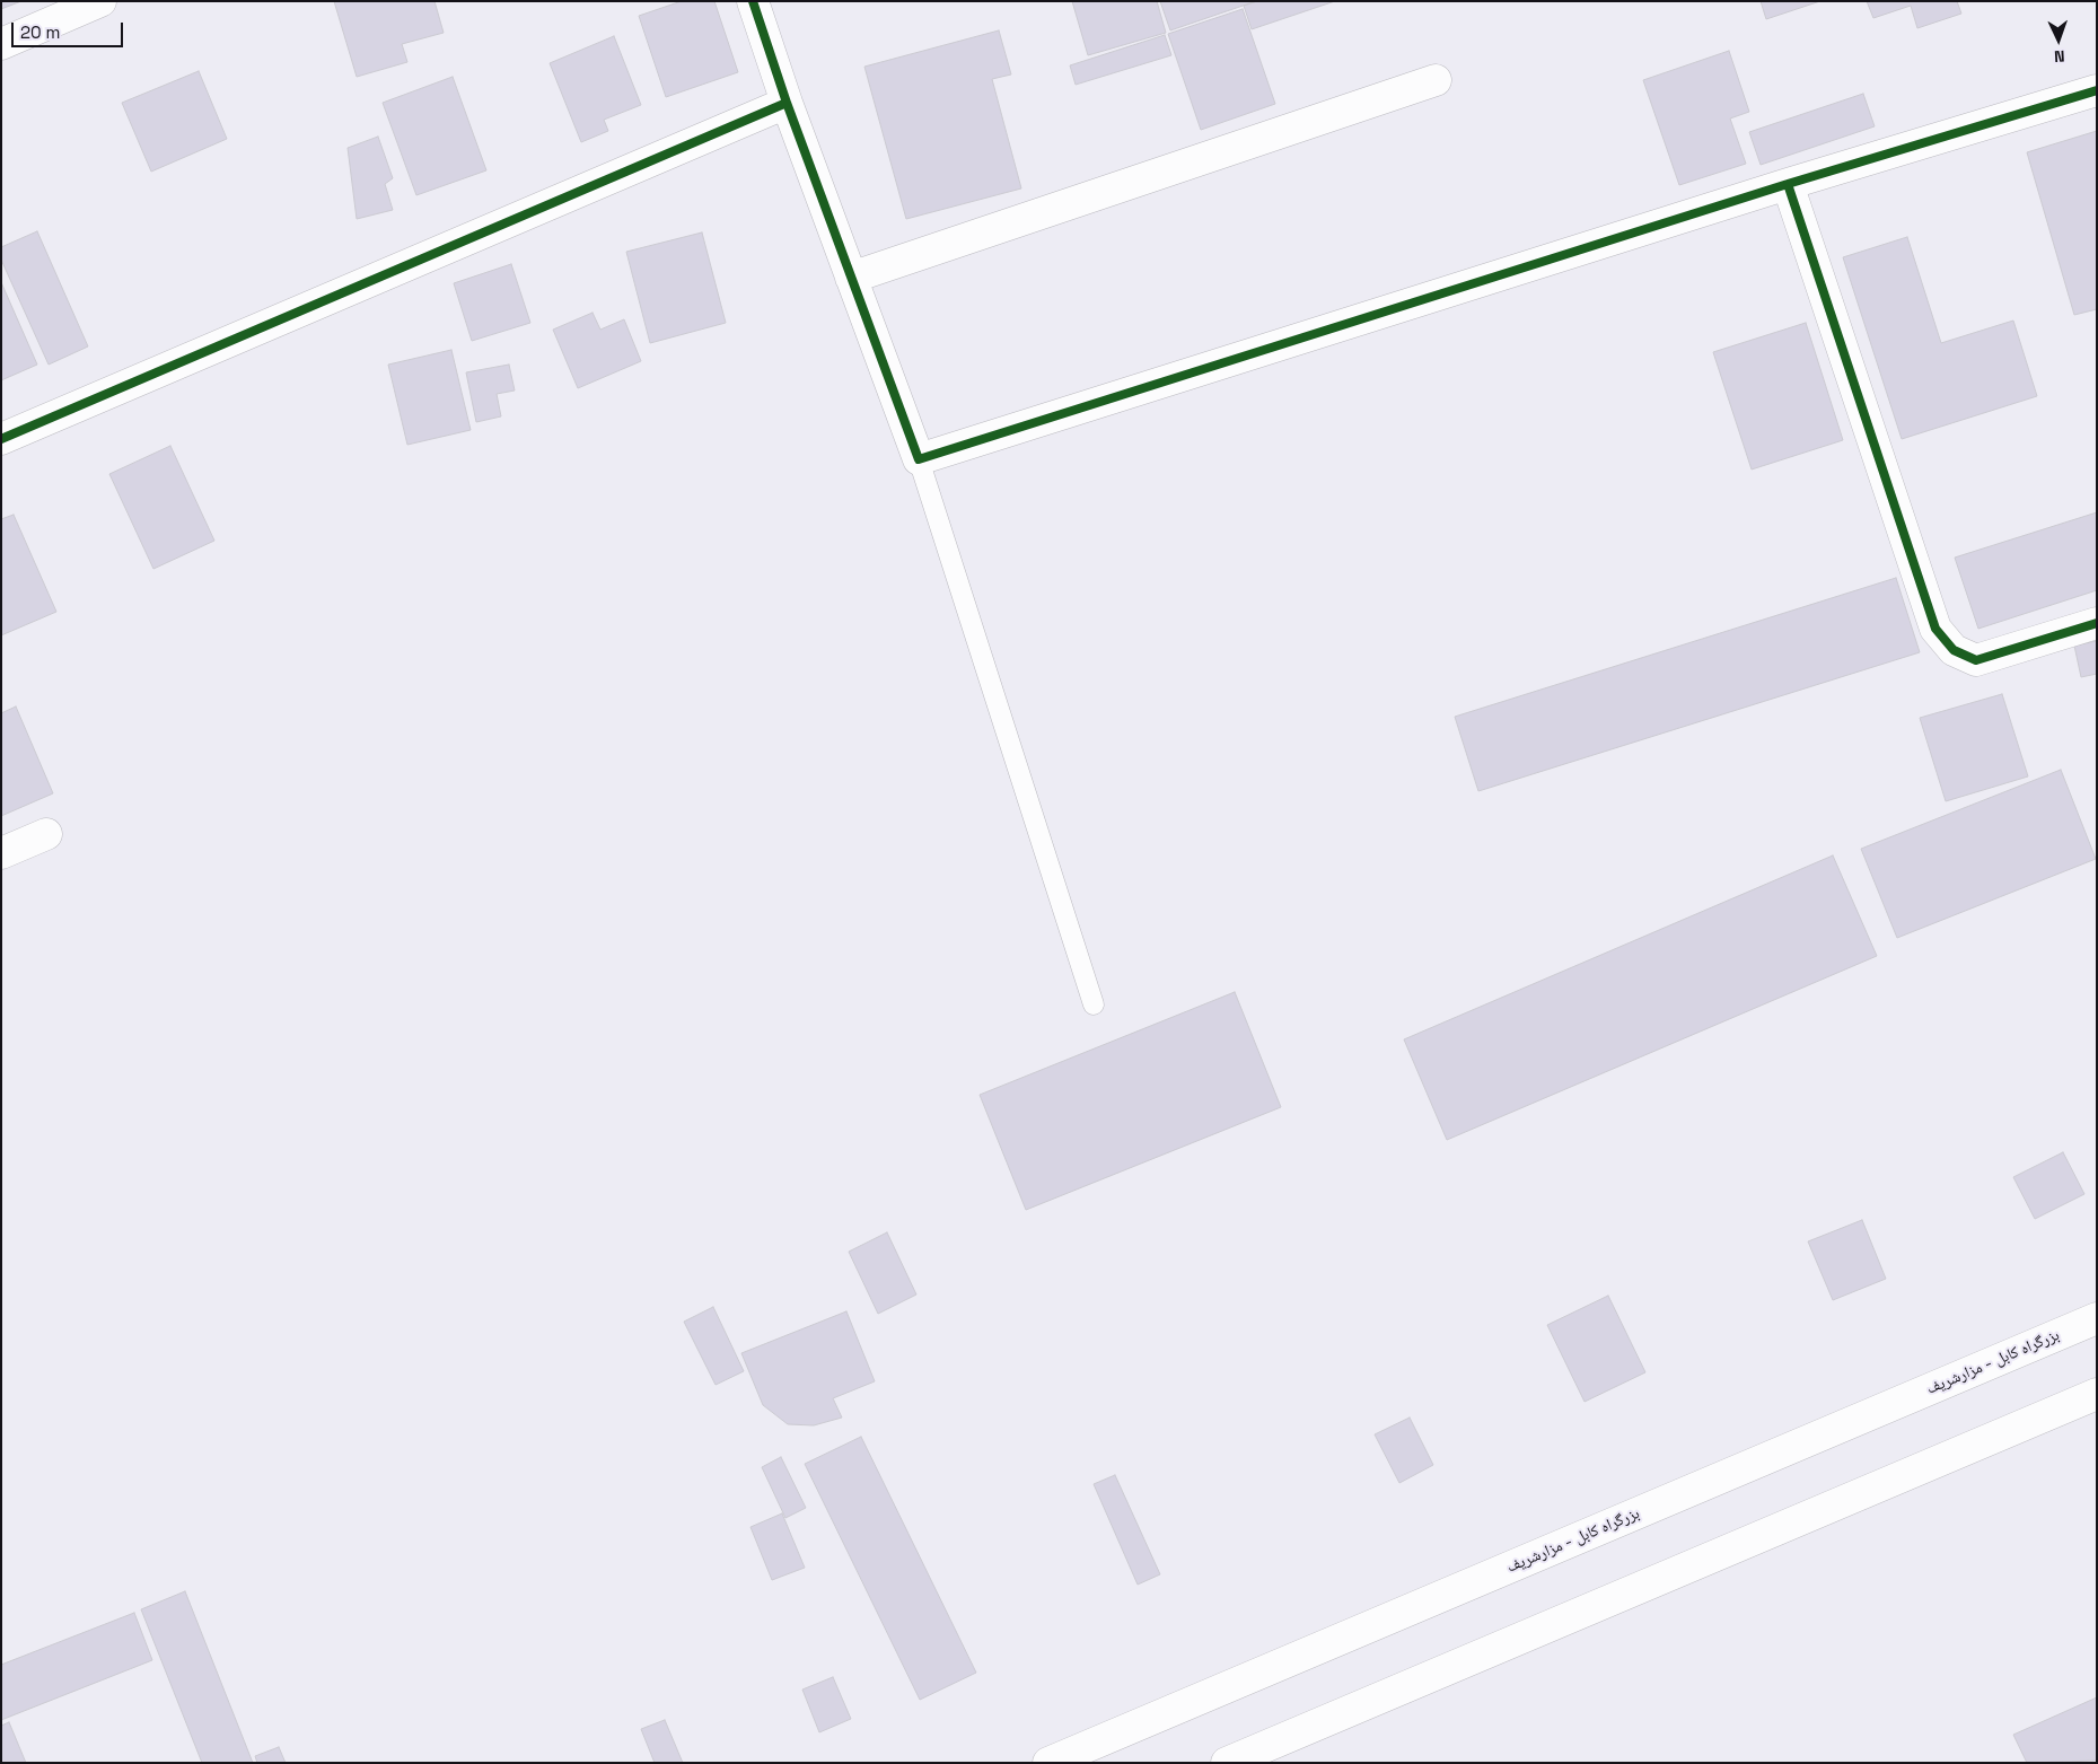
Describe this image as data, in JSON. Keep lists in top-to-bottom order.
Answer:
{
  "streets": {
    "main road": ["بزرگراه کابل - مزارشریف"]
  },
  "scale_bar": "20 m",
  "north": "bottom"
}
